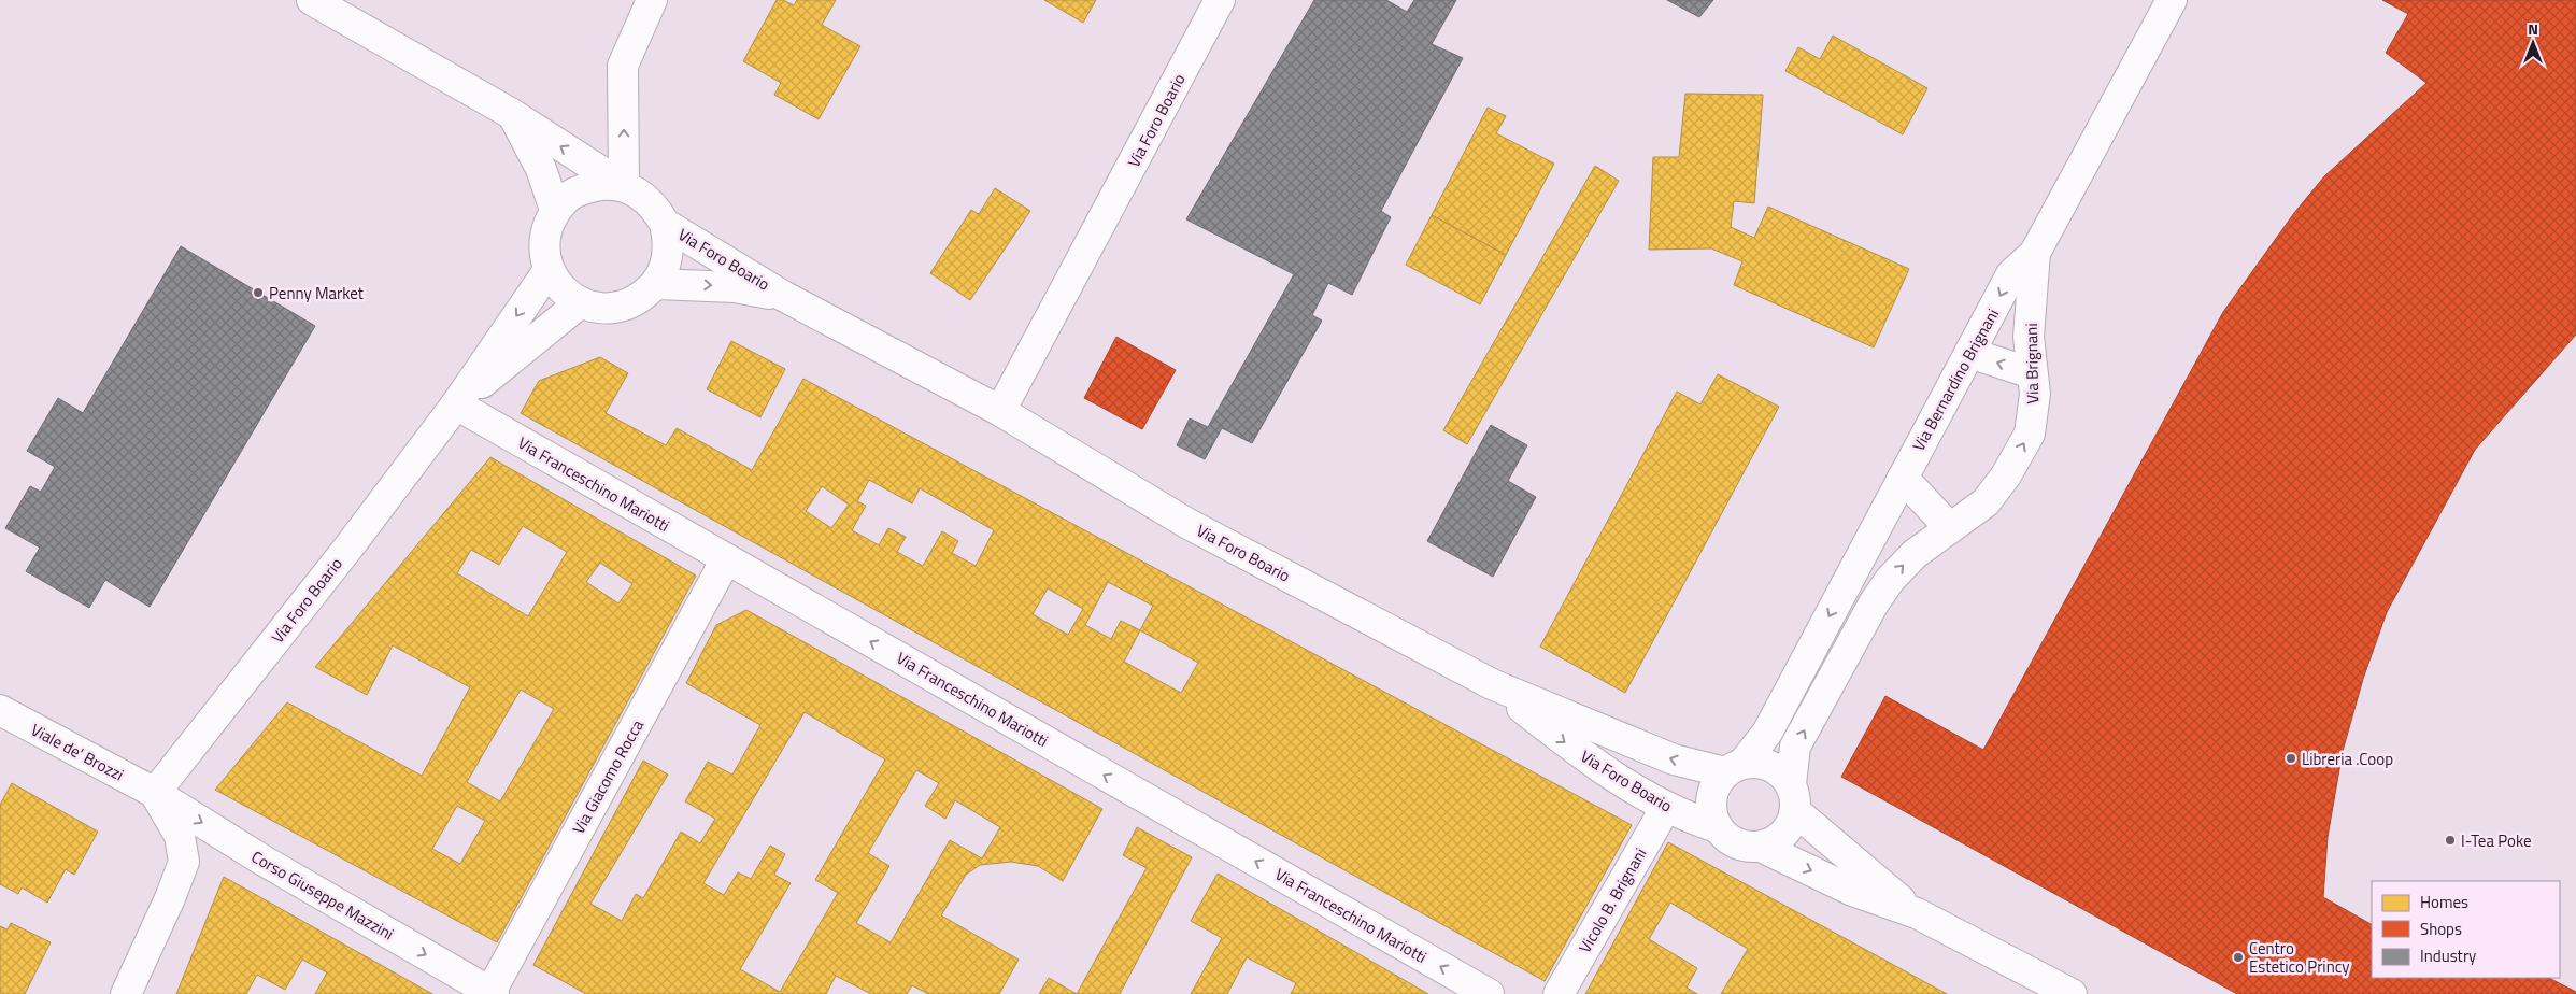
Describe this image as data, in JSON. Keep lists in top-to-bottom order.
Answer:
{
  "streets": {
    "street": [
      "Via Foro Boario",
      "Via Brignani",
      "Via Bernardino Brignani",
      "Via Franceschino Mariotti",
      "Viale de' Brozzi",
      "Via Giacomo Rocca",
      "Corso Giuseppe Mazzini",
      "Vicolo B. Brignani"
    ]
  },
  "crossings": [
    ["Via Foro Boario", "Via Brignani"],
    ["Via Foro Boario", "Via Bernardino Brignani"],
    ["Via Foro Boario", "Via Franceschino Mariotti"],
    ["Via Foro Boario", "Viale de' Brozzi"],
    ["Via Foro Boario", "Corso Giuseppe Mazzini"],
    ["Via Foro Boario", "Vicolo B. Brignani"],
    ["Via Brignani", "Via Bernardino Brignani"],
    ["Via Franceschino Mariotti", "Via Giacomo Rocca"],
    ["Viale de' Brozzi", "Corso Giuseppe Mazzini"],
    ["Via Giacomo Rocca", "Corso Giuseppe Mazzini"]
  ],
  "one_way": [
    "Via Brignani",
    "Via Bernardino Brignani",
    "Via Franceschino Mariotti",
    "Corso Giuseppe Mazzini"
  ],
  "places": [
    "Penny Market",
    "Libreria .Coop",
    "I-Tea Poke",
    "Centro Estetico Princy"
  ],
  "legend": ["Homes", "Shops", "Industry"],
  "north": "top"
}
